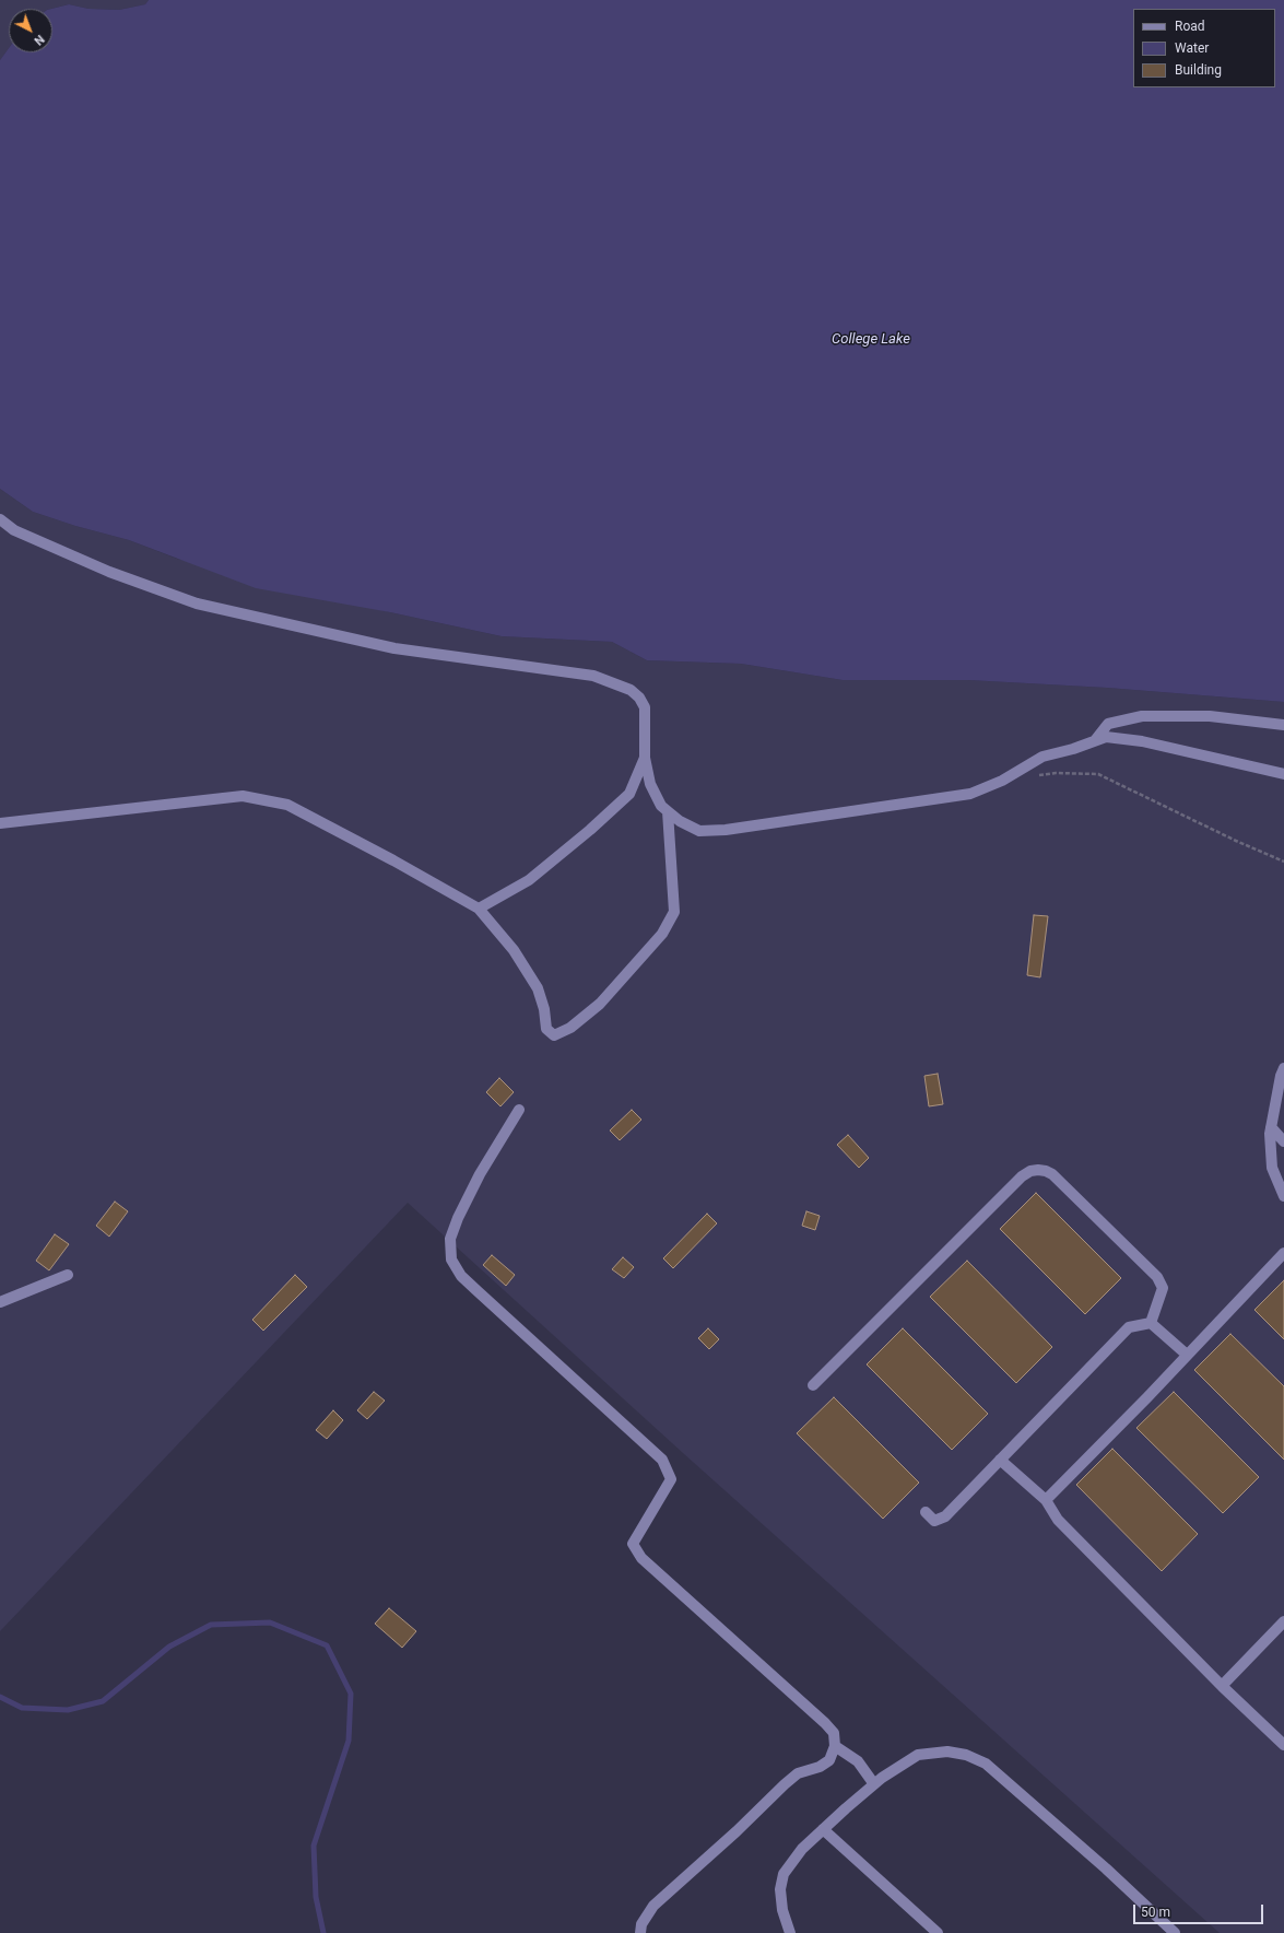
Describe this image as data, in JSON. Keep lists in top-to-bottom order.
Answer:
{
  "water": ["College Lake"],
  "legend": ["Road", "Water", "Building"],
  "scale_bar": "50 m",
  "north": "bottom right"
}
